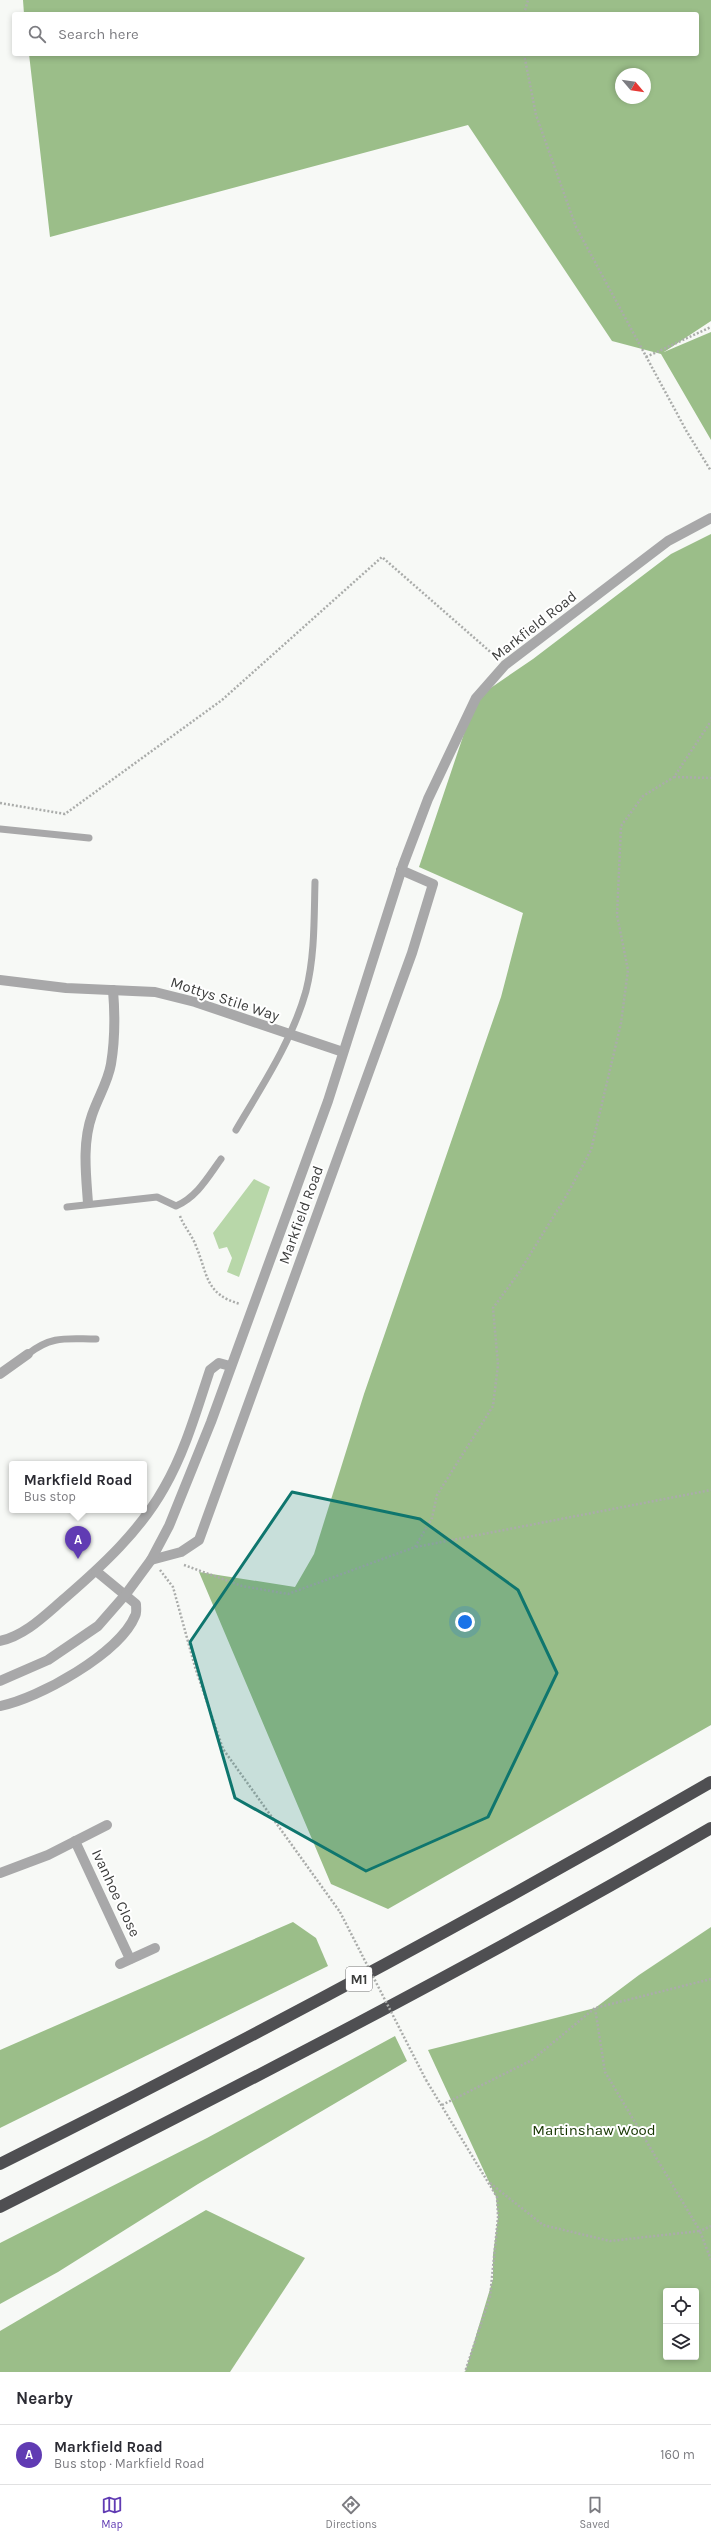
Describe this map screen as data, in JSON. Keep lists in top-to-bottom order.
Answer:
{
  "streets": {
    "highway": ["M1"],
    "street": ["Markfield Road", "Mottys Stile Way", "Ivanhoe Close"]
  },
  "crossings": [
    ["Markfield Road", "Mottys Stile Way"]
  ],
  "parks": ["Martinshaw Wood"],
  "north": "bottom right",
  "page": {
    "search": "Search here",
    "popup": ["Markfield Road", "Bus stop"],
    "pins": "A",
    "heading": "Nearby",
    "list": [
      {
        "mark": "A",
        "name": "Markfield Road",
        "note": "Bus stop · Markfield Road",
        "value": "160 m"
      }
    ],
    "nav": ["Map", "Directions", "Saved"]
  }
}
